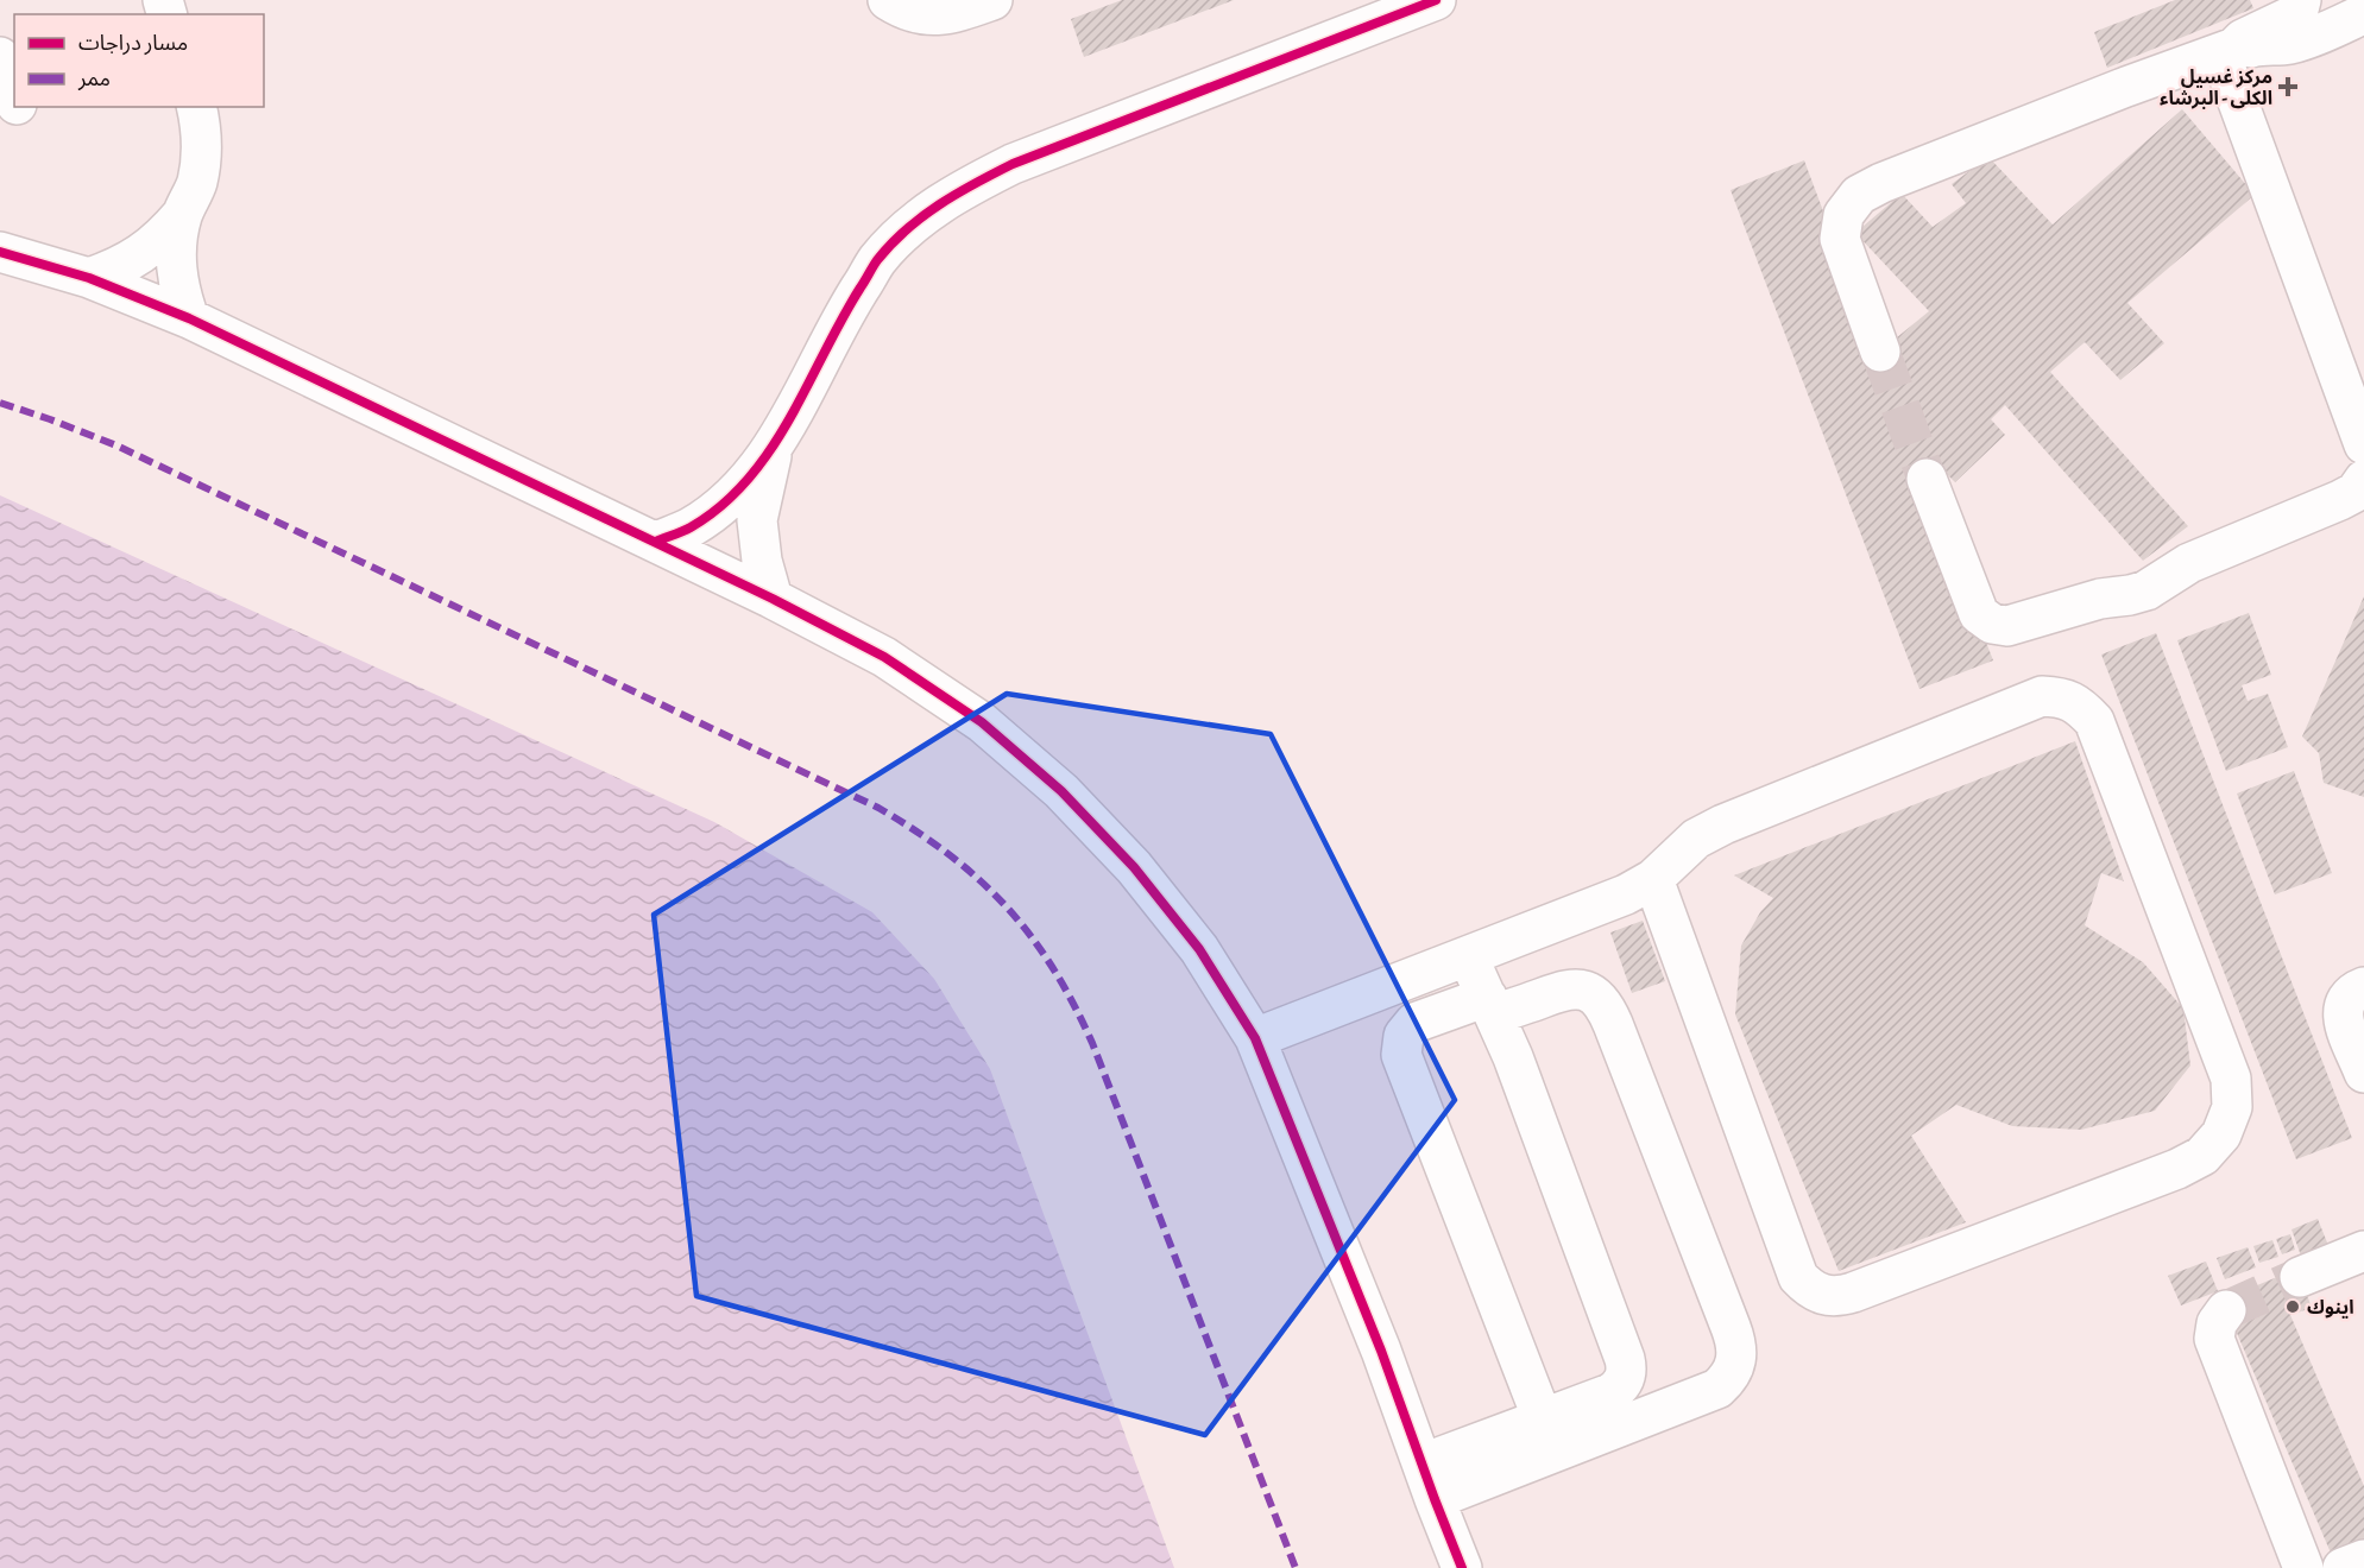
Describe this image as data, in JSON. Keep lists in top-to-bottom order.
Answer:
{
  "places": {
    "health": ["مركز غسيل الكلى - البرشاء"],
    "other": ["اينوك"]
  },
  "legend": ["مسار دراجات", "ممر"]
}
